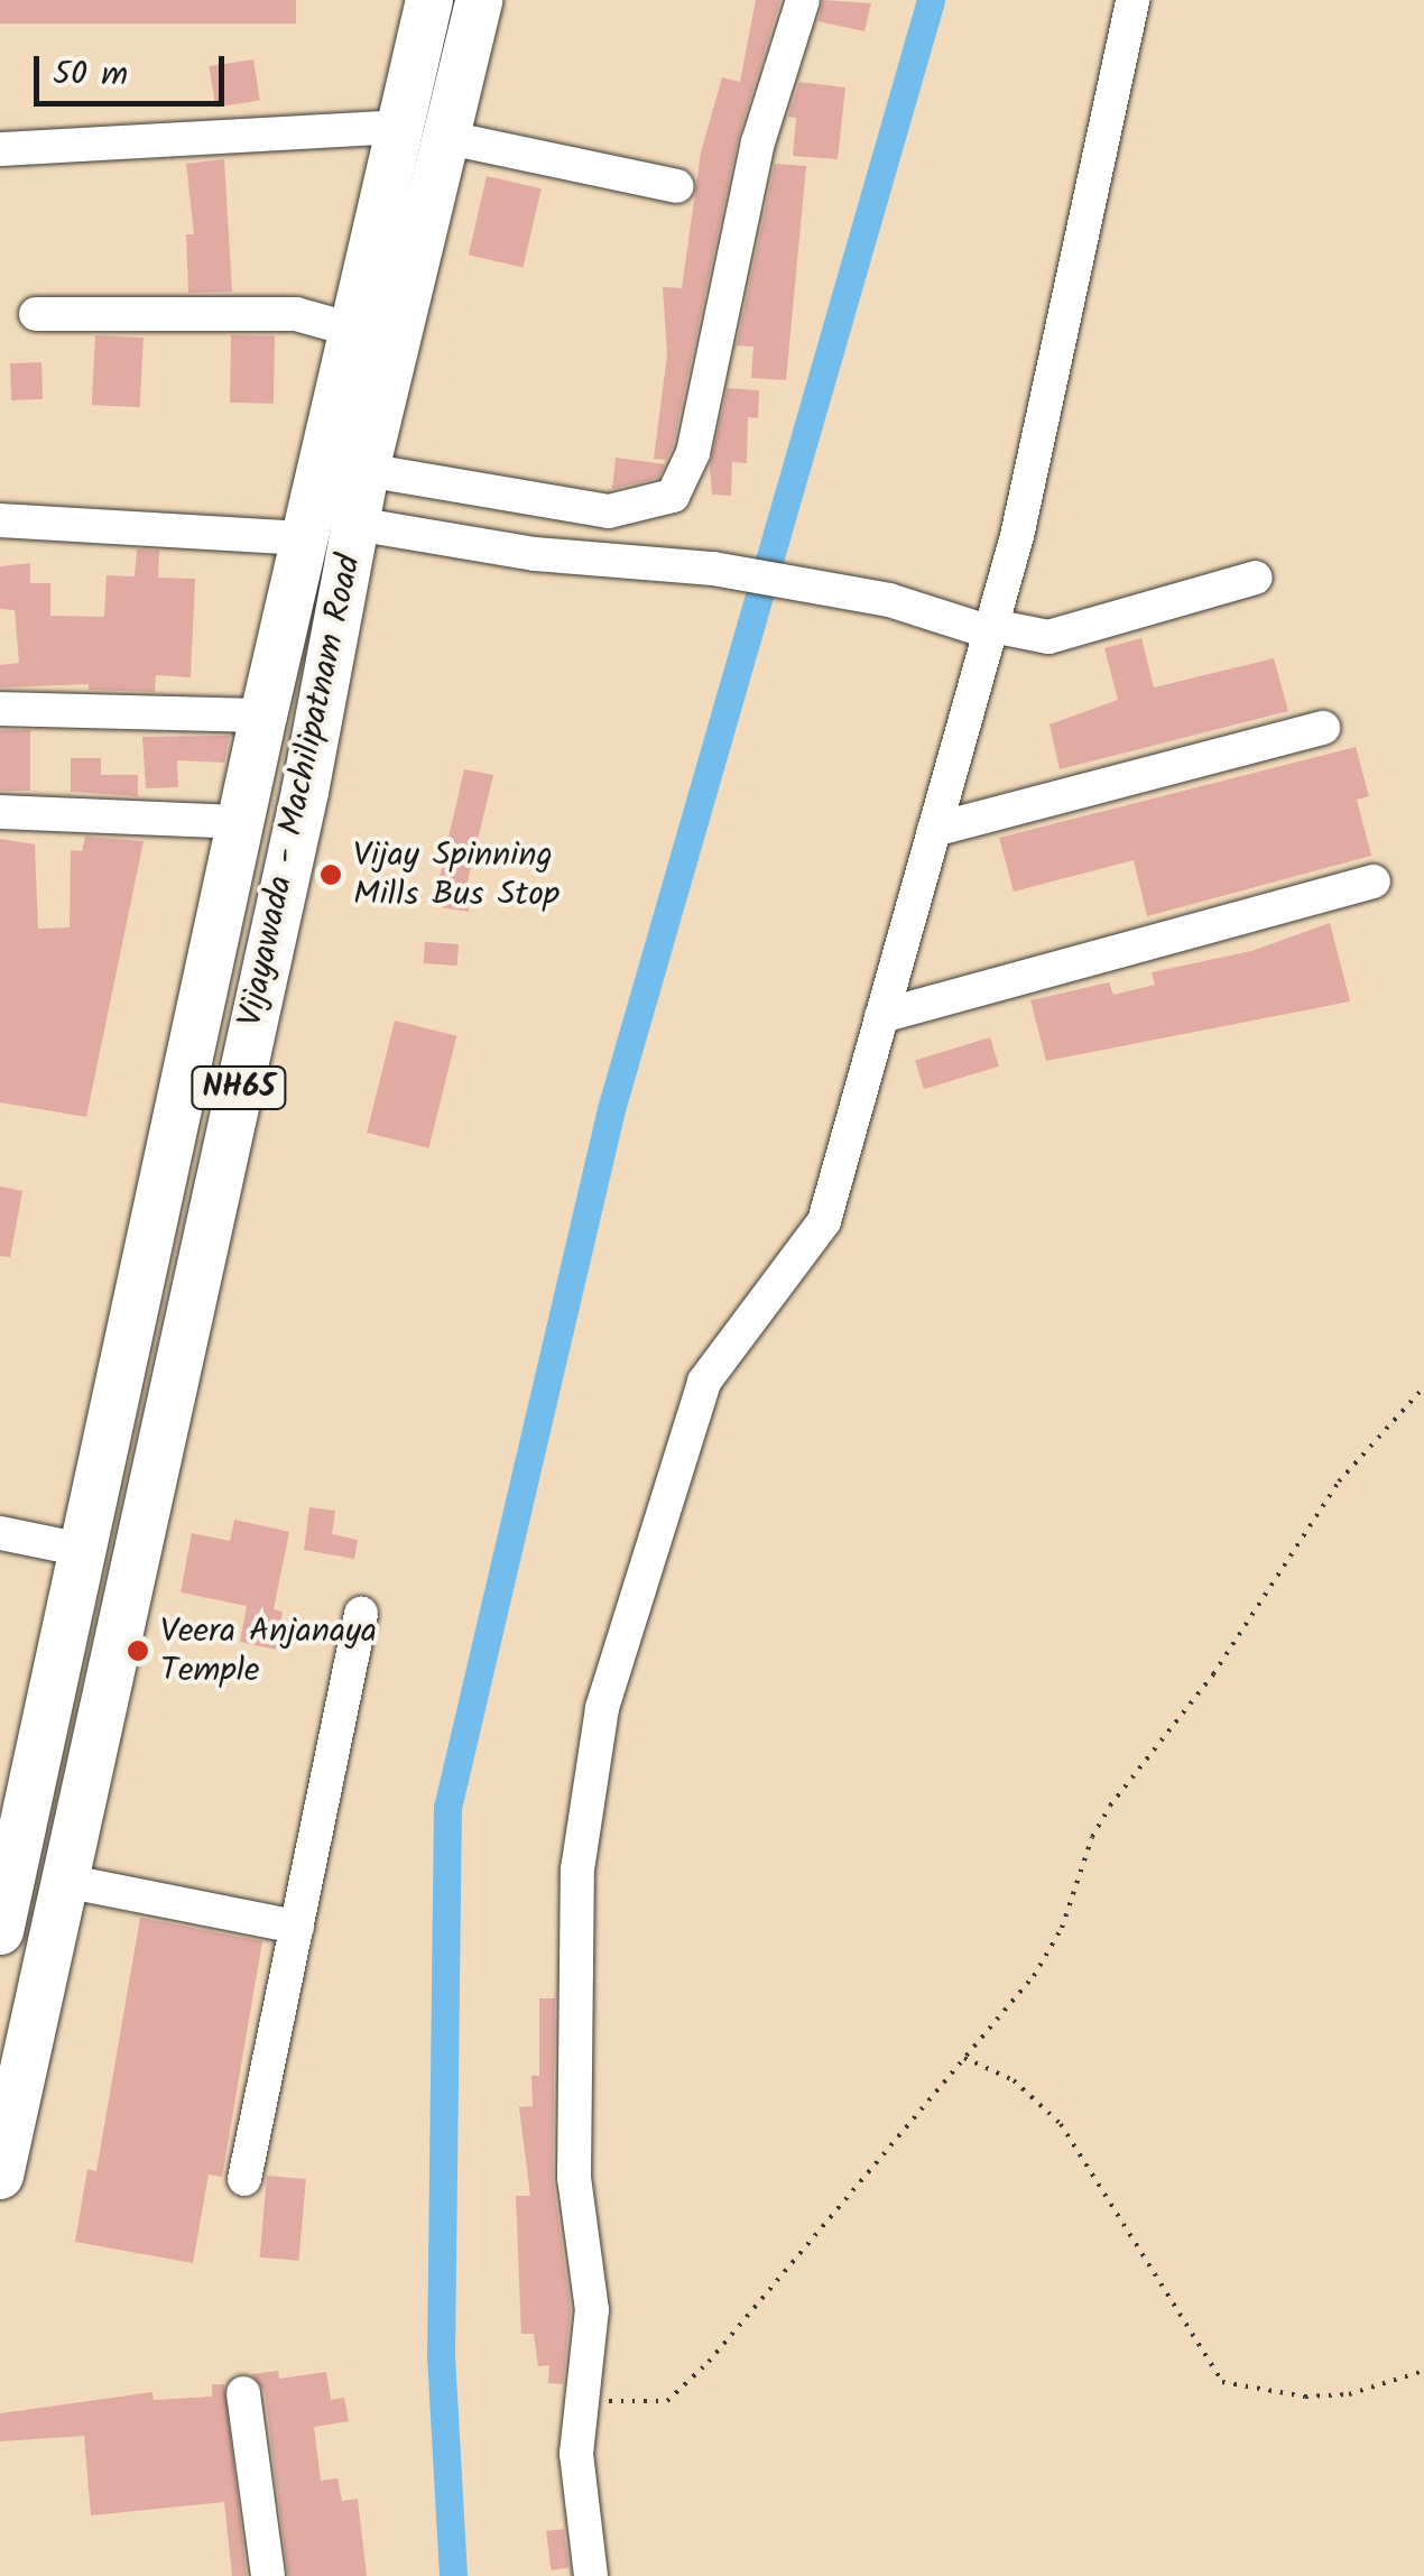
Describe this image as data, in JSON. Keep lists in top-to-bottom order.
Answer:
{
  "streets": {
    "highway": ["Vijayawada - Machilipatnam Road", "NH65"]
  },
  "places": ["Vijay Spinning Mills Bus Stop", "Veera Anjanaya Temple"],
  "scale_bar": "50 m"
}
